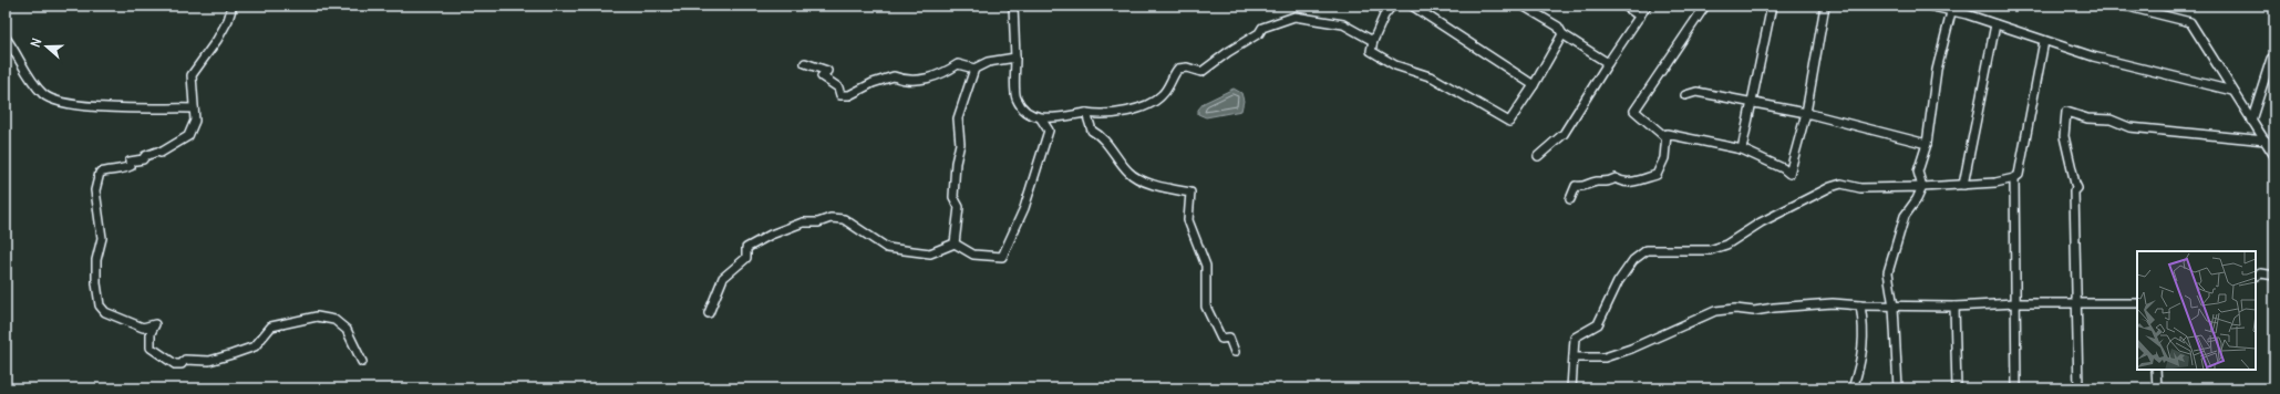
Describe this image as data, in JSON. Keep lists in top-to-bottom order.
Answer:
{
  "north": "left"
}
